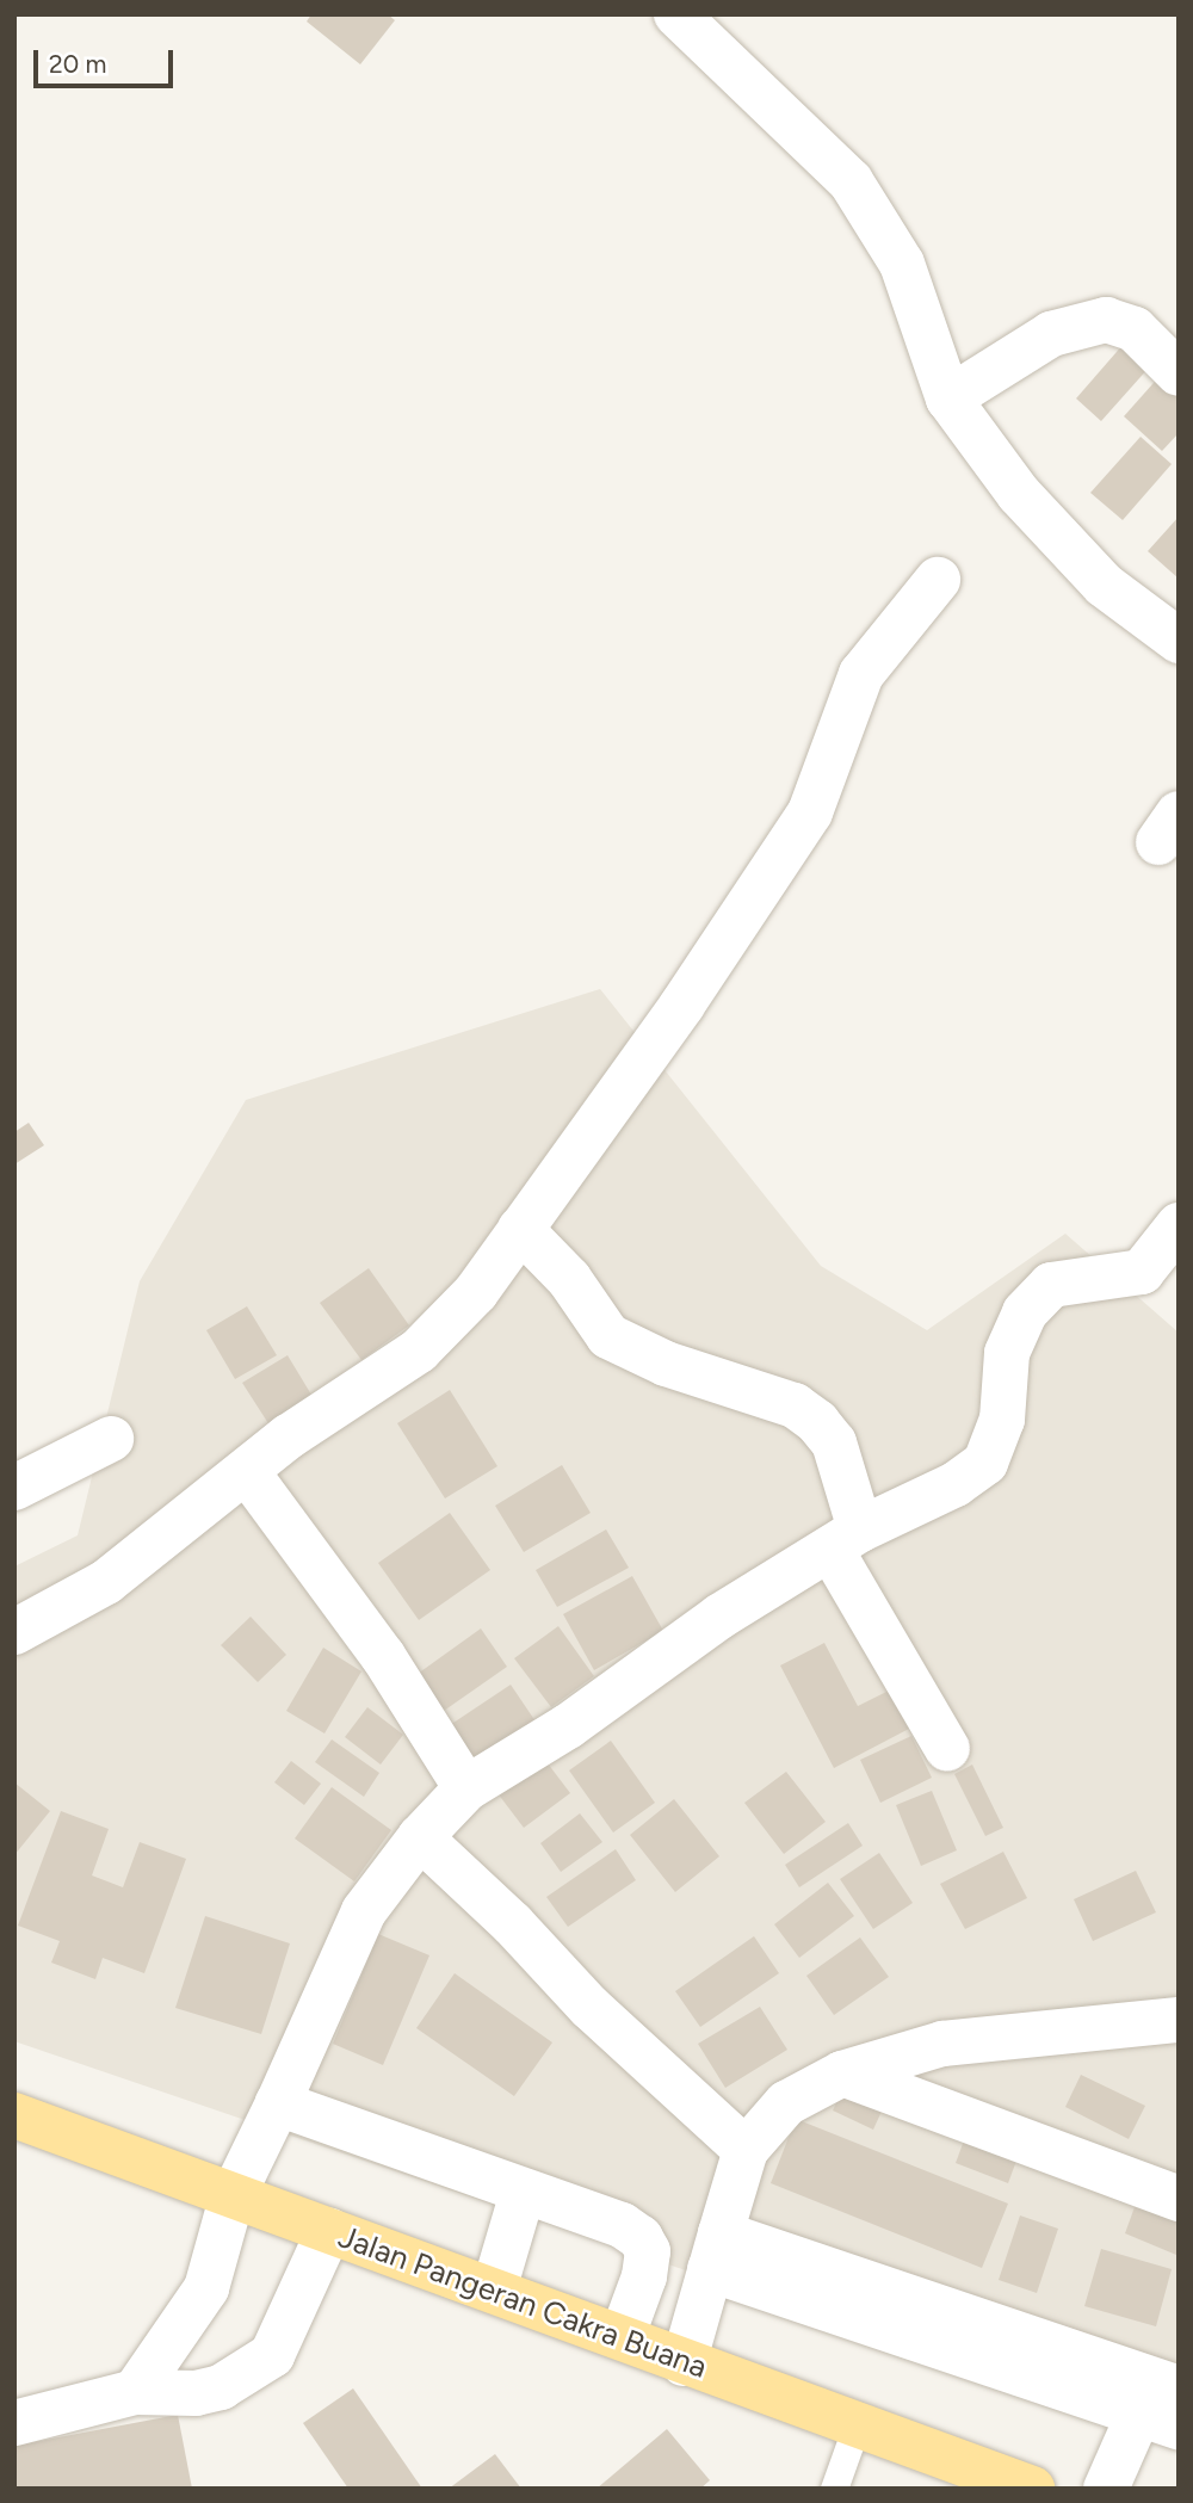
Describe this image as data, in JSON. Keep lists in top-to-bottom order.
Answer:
{
  "streets": {
    "main road": ["Jalan Pangeran Cakra Buana"]
  },
  "scale_bar": "20 m"
}
